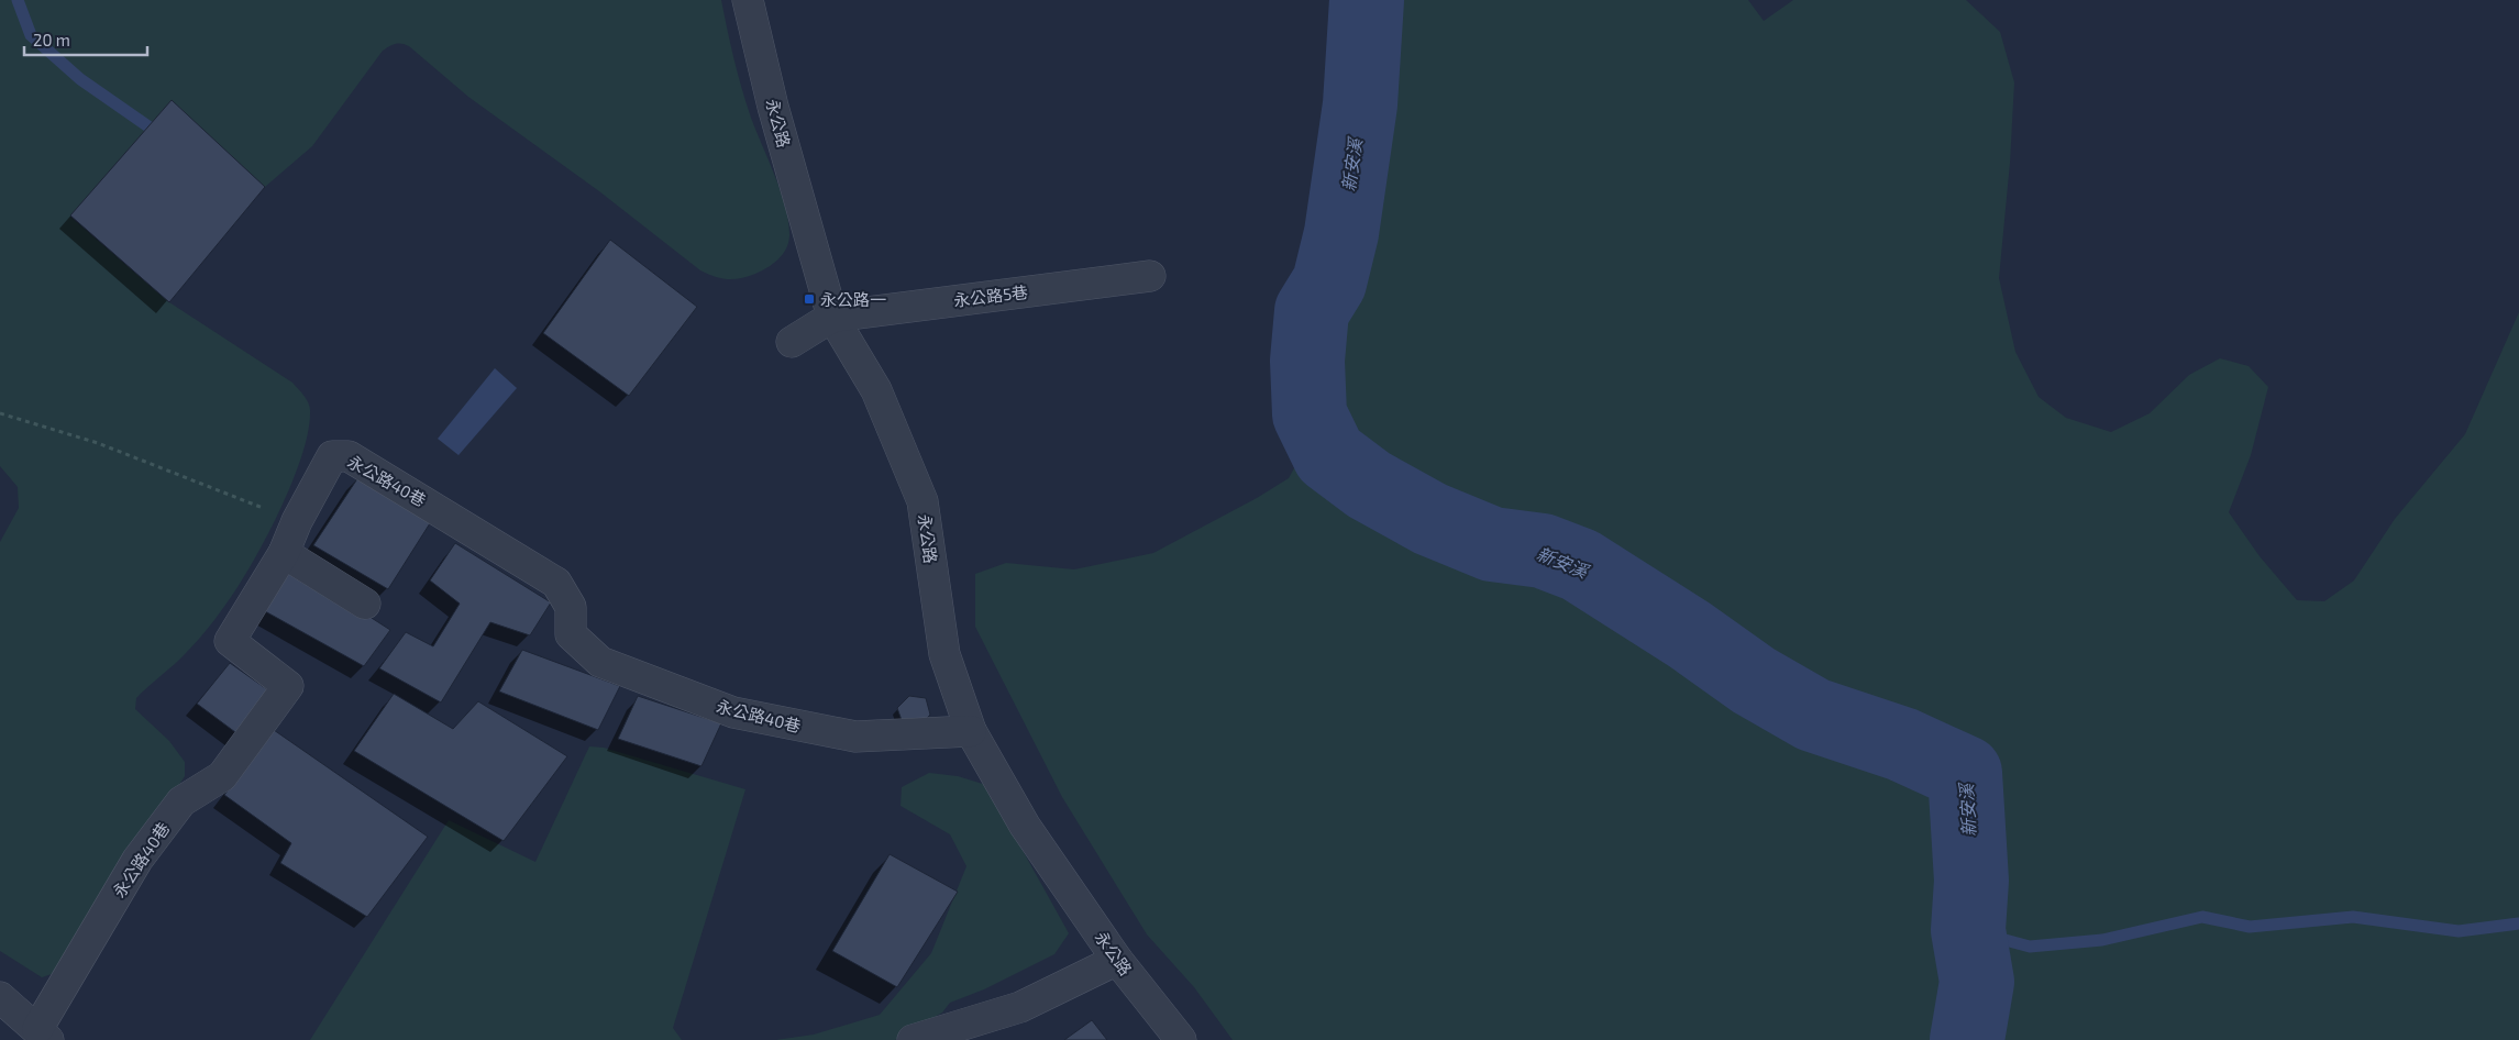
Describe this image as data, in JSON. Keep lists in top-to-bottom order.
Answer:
{
  "streets": {
    "street": ["永公路", "永公路5巷", "永公路40巷"]
  },
  "crossings": [
    ["永公路", "永公路5巷"],
    ["永公路", "永公路40巷"]
  ],
  "water": ["新安溪"],
  "places": {
    "transit": ["永公路一"]
  },
  "scale_bar": "20 m"
}
